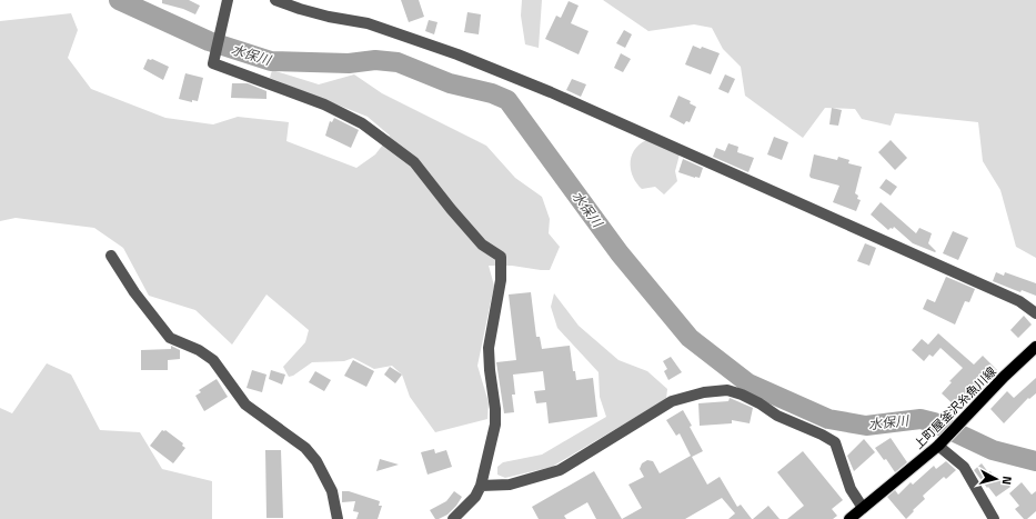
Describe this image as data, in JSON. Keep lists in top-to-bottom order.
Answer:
{
  "streets": {
    "main road": ["上町屋釜沢糸魚川線"]
  },
  "water": ["水保川"],
  "north": "right"
}
